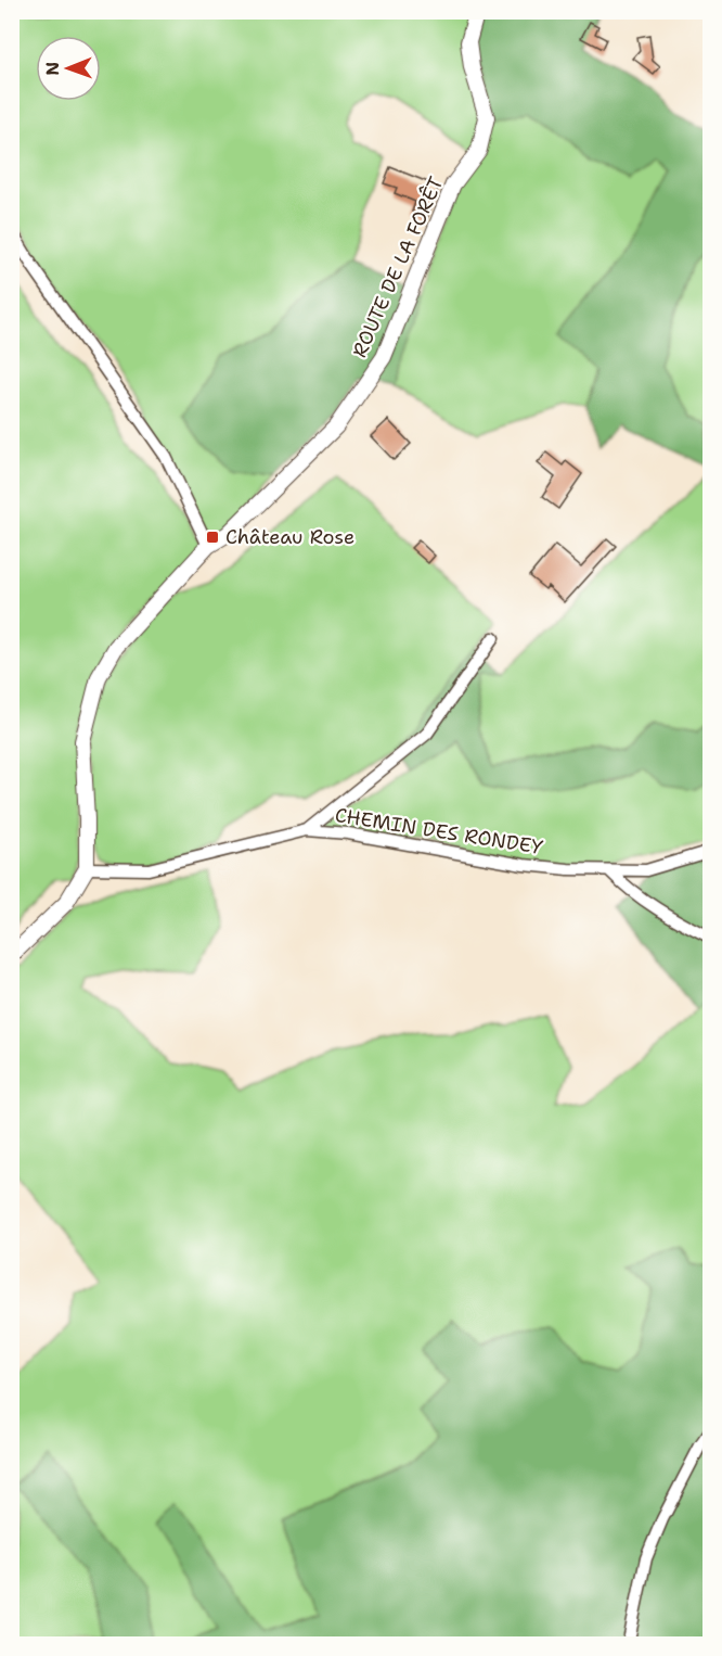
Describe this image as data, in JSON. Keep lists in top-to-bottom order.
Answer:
{
  "streets": {
    "street": ["ROUTE DE LA FORÊT", "CHEMIN DES RONDEY"]
  },
  "crossings": [
    ["ROUTE DE LA FORÊT", "CHEMIN DES RONDEY"]
  ],
  "places": {
    "transit": ["Château Rose"]
  },
  "north": "left"
}
